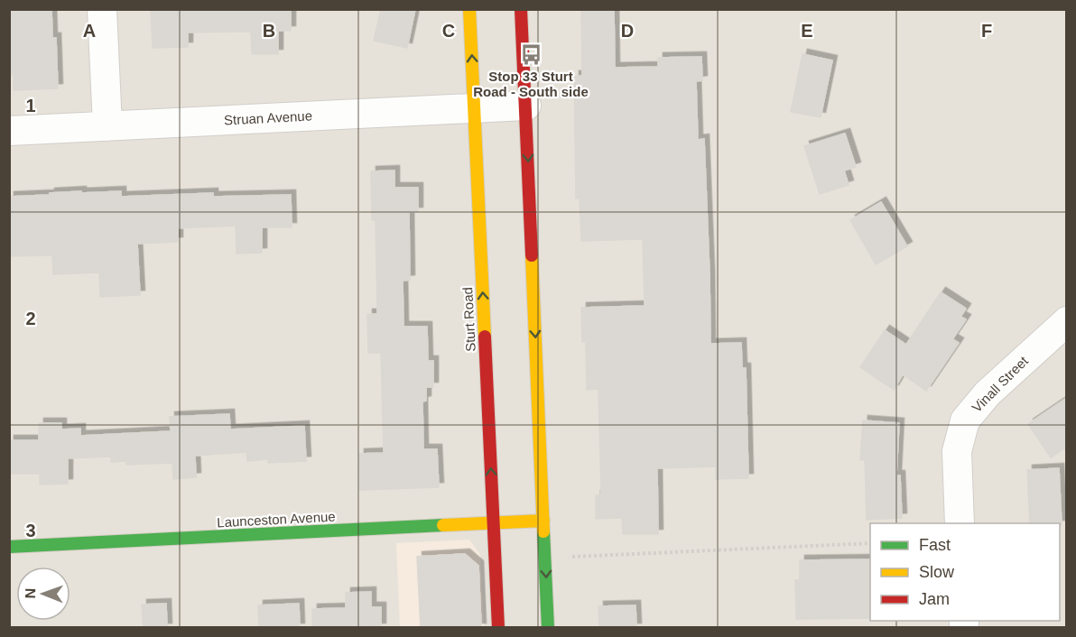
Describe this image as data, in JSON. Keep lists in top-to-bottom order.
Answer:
{
  "streets": {
    "main road": ["Sturt Road", "Launceston Avenue"],
    "street": ["Struan Avenue", "Vinall Street"]
  },
  "crossings": [
    ["Struan Avenue", "Sturt Road"],
    ["Sturt Road", "Launceston Avenue"]
  ],
  "places": {
    "bus stop": ["Stop 33 Sturt Road - South side"]
  },
  "legend": ["Fast", "Slow", "Jam"],
  "north": "left",
  "grid": {
    "columns": [
      "A",
      "B",
      "C",
      "D",
      "E",
      "F"
    ],
    "rows": ["1", "2", "3"]
  }
}
